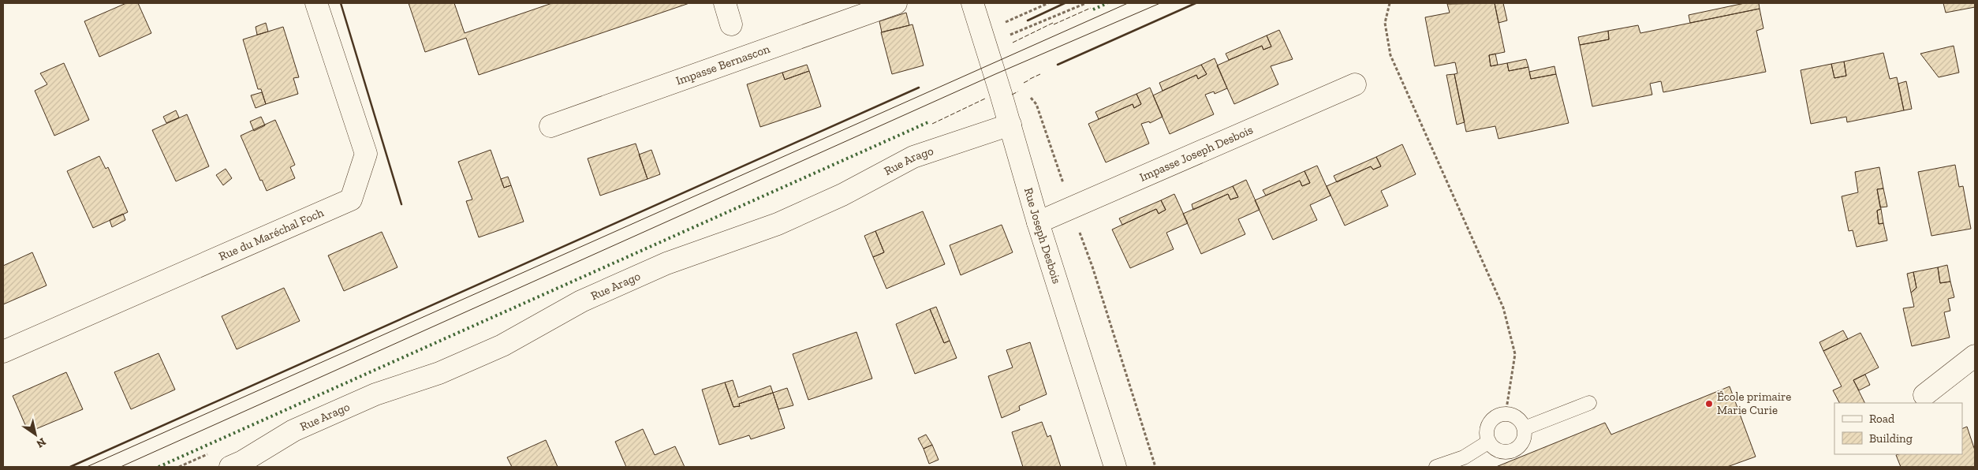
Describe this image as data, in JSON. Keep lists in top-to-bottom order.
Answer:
{
  "streets": {
    "street": [
      "Impasse Bernascon",
      "Impasse Joseph Desbois",
      "Rue Arago",
      "Rue du Maréchal Foch",
      "Rue Joseph Desbois"
    ]
  },
  "crossings": [
    ["Impasse Joseph Desbois", "Rue Joseph Desbois"],
    ["Rue Arago", "Rue Joseph Desbois"]
  ],
  "places": ["École primaire Marie Curie"],
  "legend": ["Road", "Building"],
  "north": "bottom right"
}
